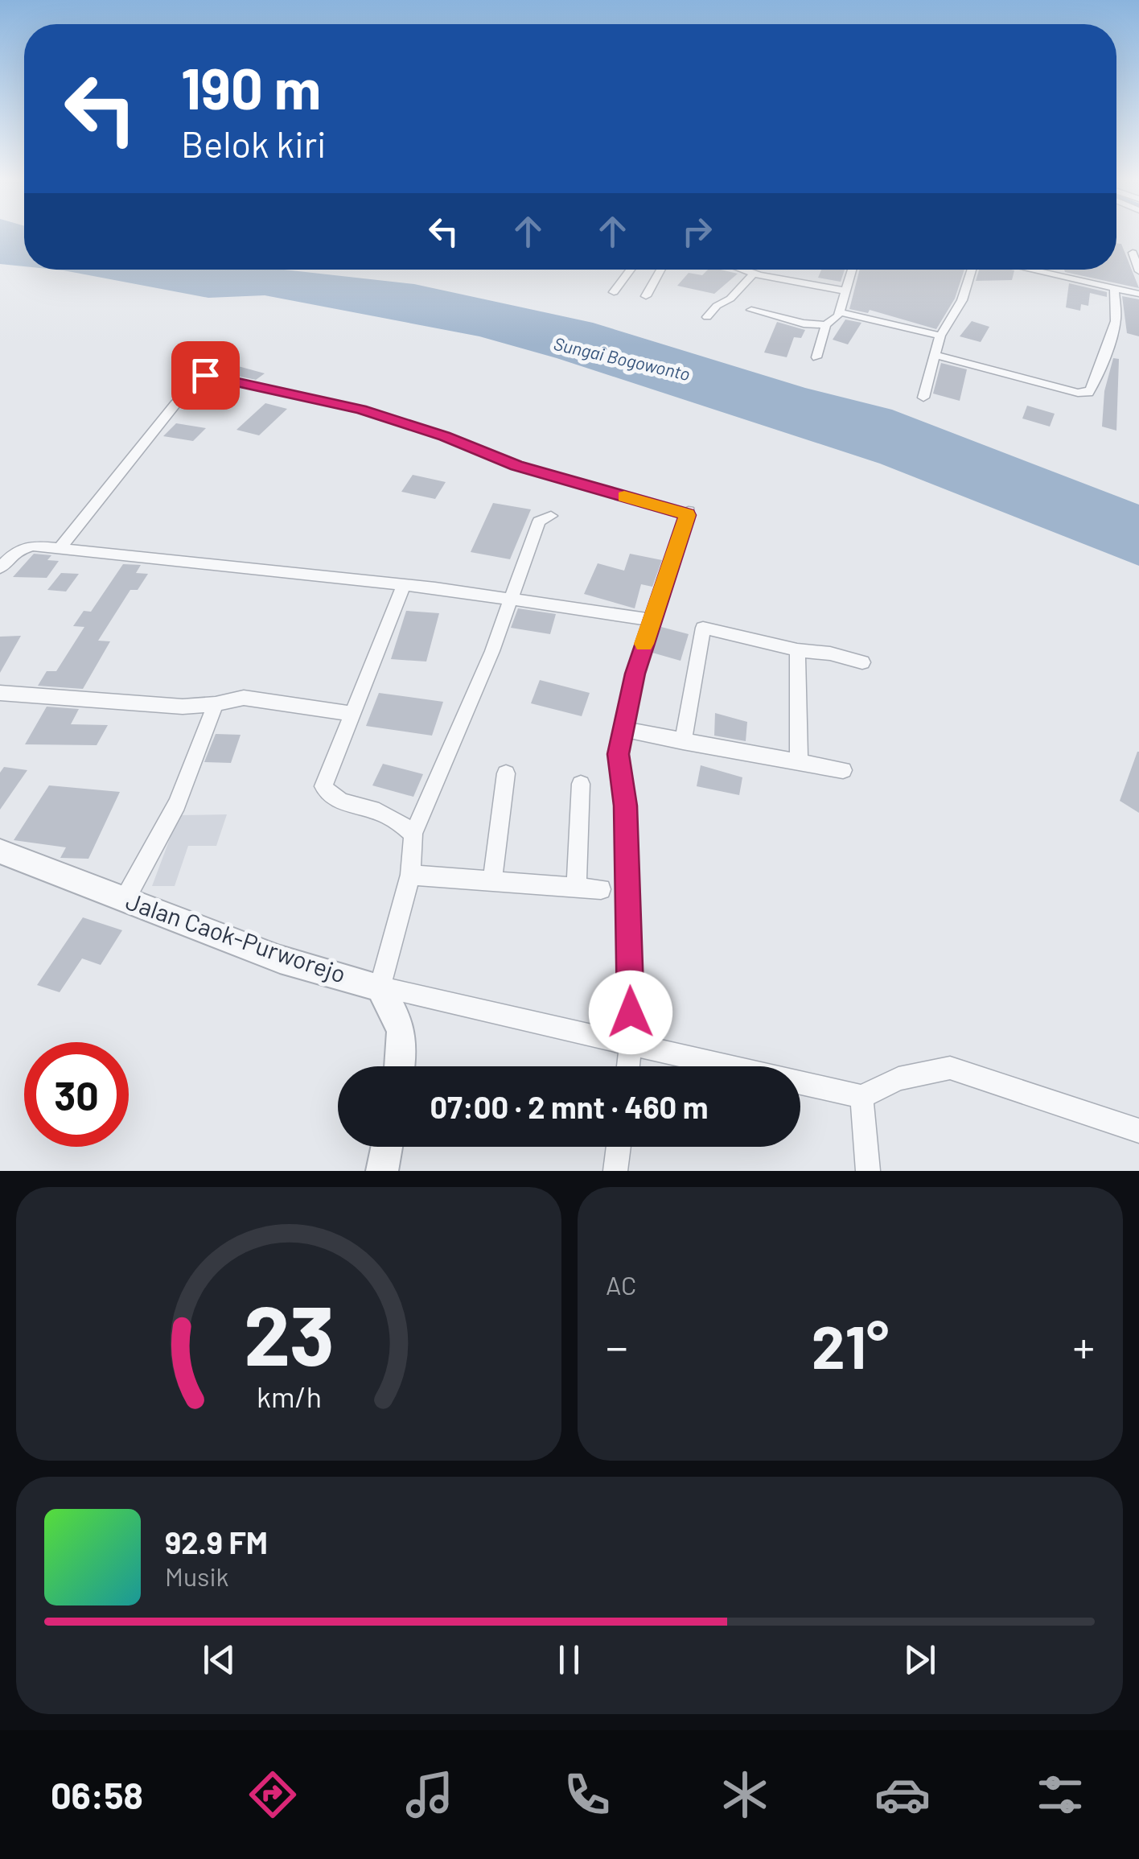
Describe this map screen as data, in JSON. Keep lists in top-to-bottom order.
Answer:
{
  "streets": {
    "street": ["Jalan Caok-Purworejo"]
  },
  "water": ["Sungai Bogowonto"],
  "page": {
    "turn": ["190 m", "Belok kiri"],
    "limit": "30",
    "trip": "07:00 · 2 mnt · 460 m",
    "tile": "AC",
    "heat": ["−", "21°", "+"],
    "song": ["92.9 FM", "Musik"],
    "tabs": "06:58",
    "gauge": ["23", "km/h"]
  }
}
